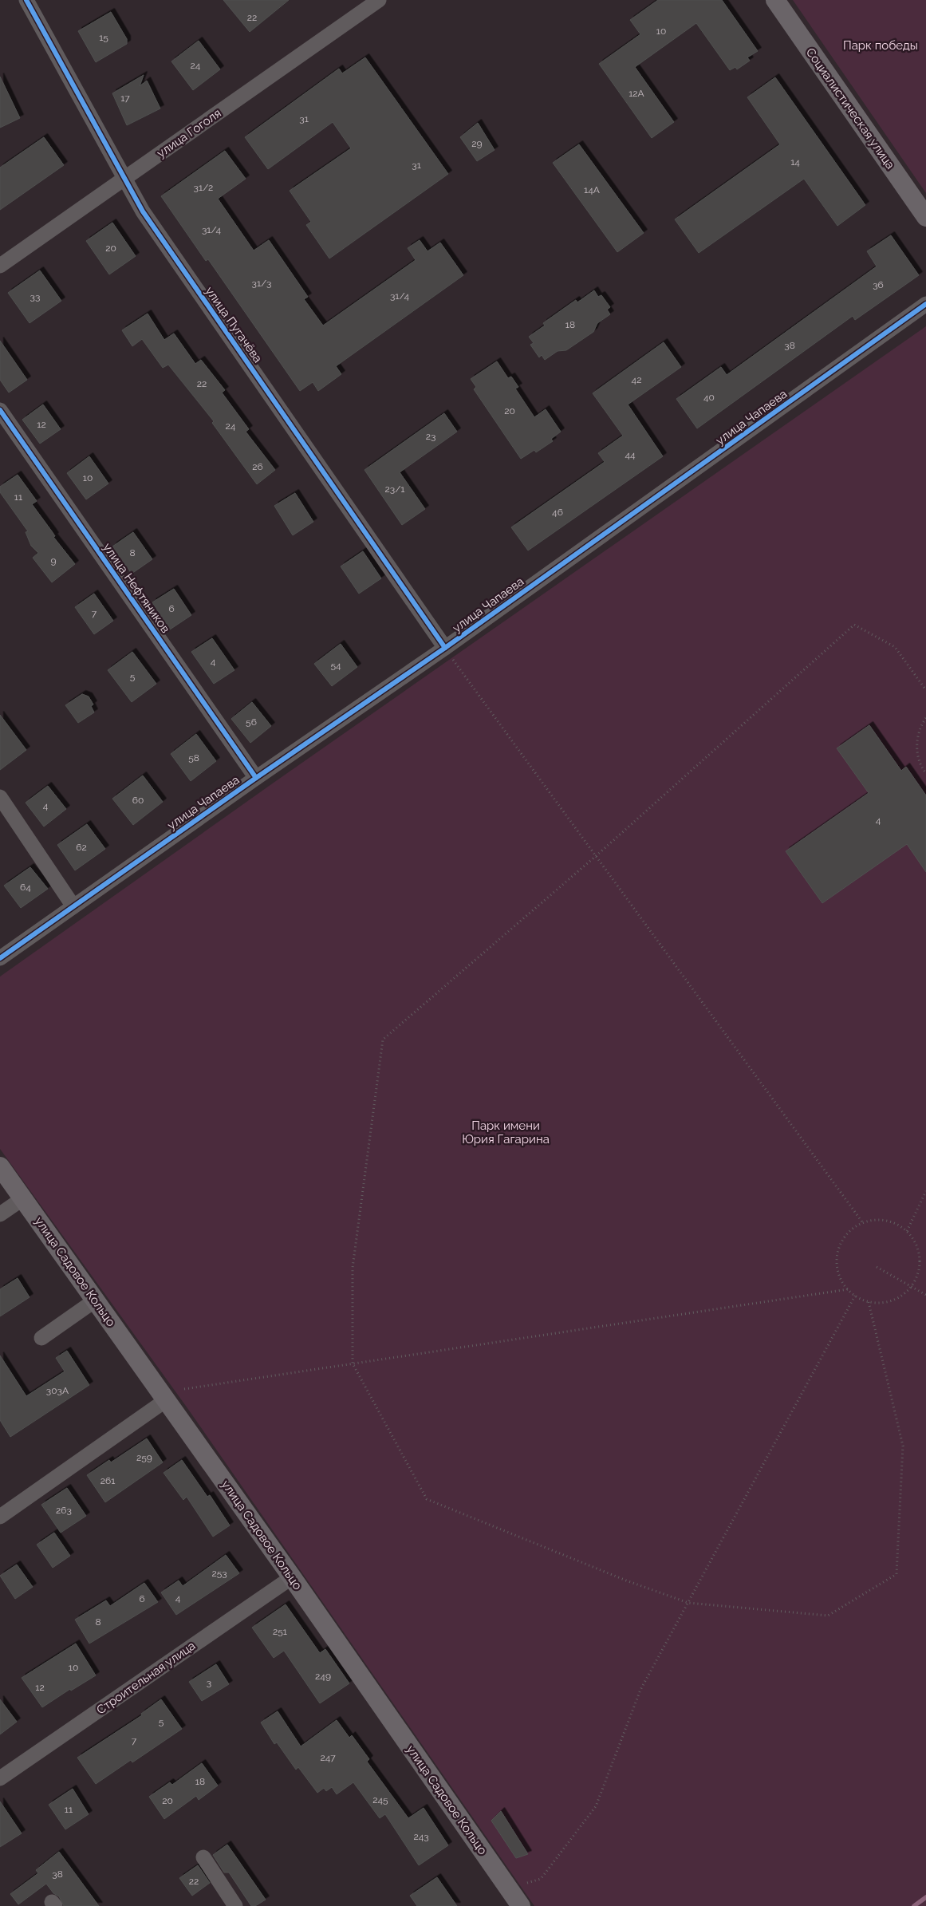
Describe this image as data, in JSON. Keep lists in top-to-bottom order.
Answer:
{
  "streets": {
    "main road": ["Социалистическая улица", "улица Садовое Кольцо"],
    "street": [
      "улица Гоголя",
      "улица Пугачёва",
      "улица Чапаева",
      "улица Нефтяников",
      "Строительная улица"
    ]
  },
  "crossings": [
    ["улица Гоголя", "улица Пугачёва"],
    ["улица Пугачёва", "улица Чапаева"],
    ["улица Чапаева", "улица Нефтяников"],
    ["улица Садовое Кольцо", "Строительная улица"]
  ],
  "parks": ["Парк победы", "Парк имени Юрия Гагарина"],
  "house_numbers": [
    "22",
    "10",
    "15",
    "24",
    "12А",
    "17",
    "31",
    "29",
    "14",
    "31",
    "31/2",
    "14А",
    "31/4",
    "20",
    "31/3",
    "36",
    "31/4",
    "33",
    "18",
    "38",
    "42",
    "22",
    "40",
    "20",
    "12",
    "24",
    "23",
    "44",
    "26",
    "10",
    "23/1",
    "11",
    "46",
    "8",
    "9",
    "6",
    "7",
    "4",
    "54",
    "5",
    "56",
    "58",
    "60",
    "4",
    "4",
    "62",
    "64",
    "303А",
    "259",
    "261",
    "263",
    "253",
    "4",
    "6",
    "8",
    "251",
    "10",
    "249",
    "3",
    "12",
    "5",
    "7",
    "247",
    "18",
    "245",
    "20",
    "11",
    "243",
    "38",
    "22"
  ]
}
